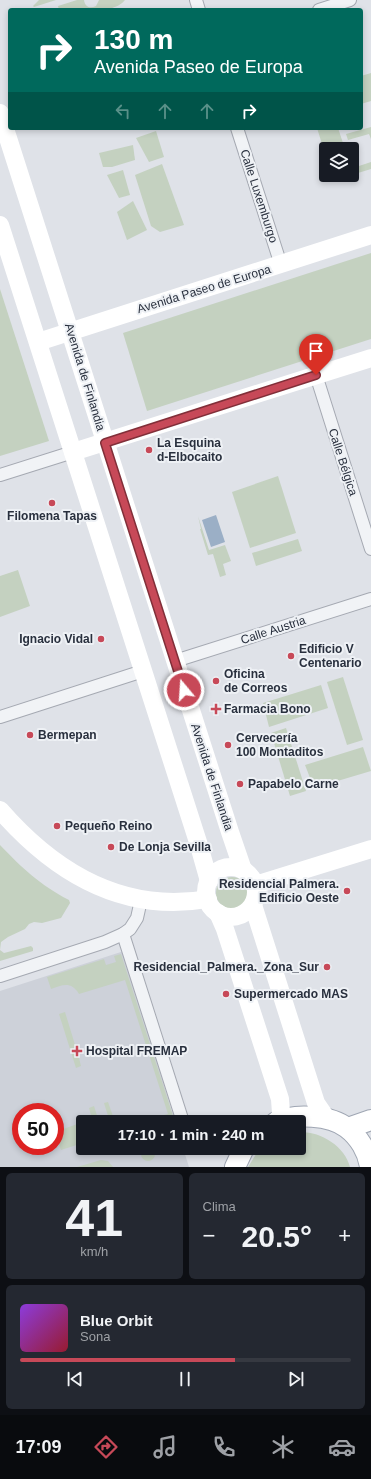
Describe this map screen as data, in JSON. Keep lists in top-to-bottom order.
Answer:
{
  "streets": {
    "main road": ["Avenida Paseo de Europa", "Avenida de Finlandia"],
    "street": ["Calle Luxemburgo", "Calle Bélgica", "Calle Austria"]
  },
  "crossings": [
    ["Calle Luxemburgo", "Avenida Paseo de Europa"],
    ["Avenida Paseo de Europa", "Avenida de Finlandia"],
    ["Avenida de Finlandia", "Calle Austria"]
  ],
  "places": {
    "other": [
      "La Esquina d-Elbocaito",
      "Filomena Tapas",
      "Ignacio Vidal",
      "Edificio V Centenario",
      "Oficina de Correos",
      "Bermepan",
      "Cervecería 100 Montaditos",
      "Papabelo Carne",
      "Pequeño Reino",
      "De Lonja Sevilla",
      "Residencial Palmera. Edificio Oeste",
      "Residencial_Palmera._Zona_Sur",
      "Supermercado MAS"
    ],
    "health": ["Farmacia Bono", "Hospital FREMAP"]
  },
  "page": {
    "turn": ["130 m", "Avenida Paseo de Europa"],
    "limit": "50",
    "trip": "17:10 · 1 min · 240 m",
    "tile": [
      ["41", "km/h"],
      "Clima"
    ],
    "heat": ["−", "20.5°", "+"],
    "song": ["Blue Orbit", "Sona"],
    "tabs": "17:09"
  }
}
